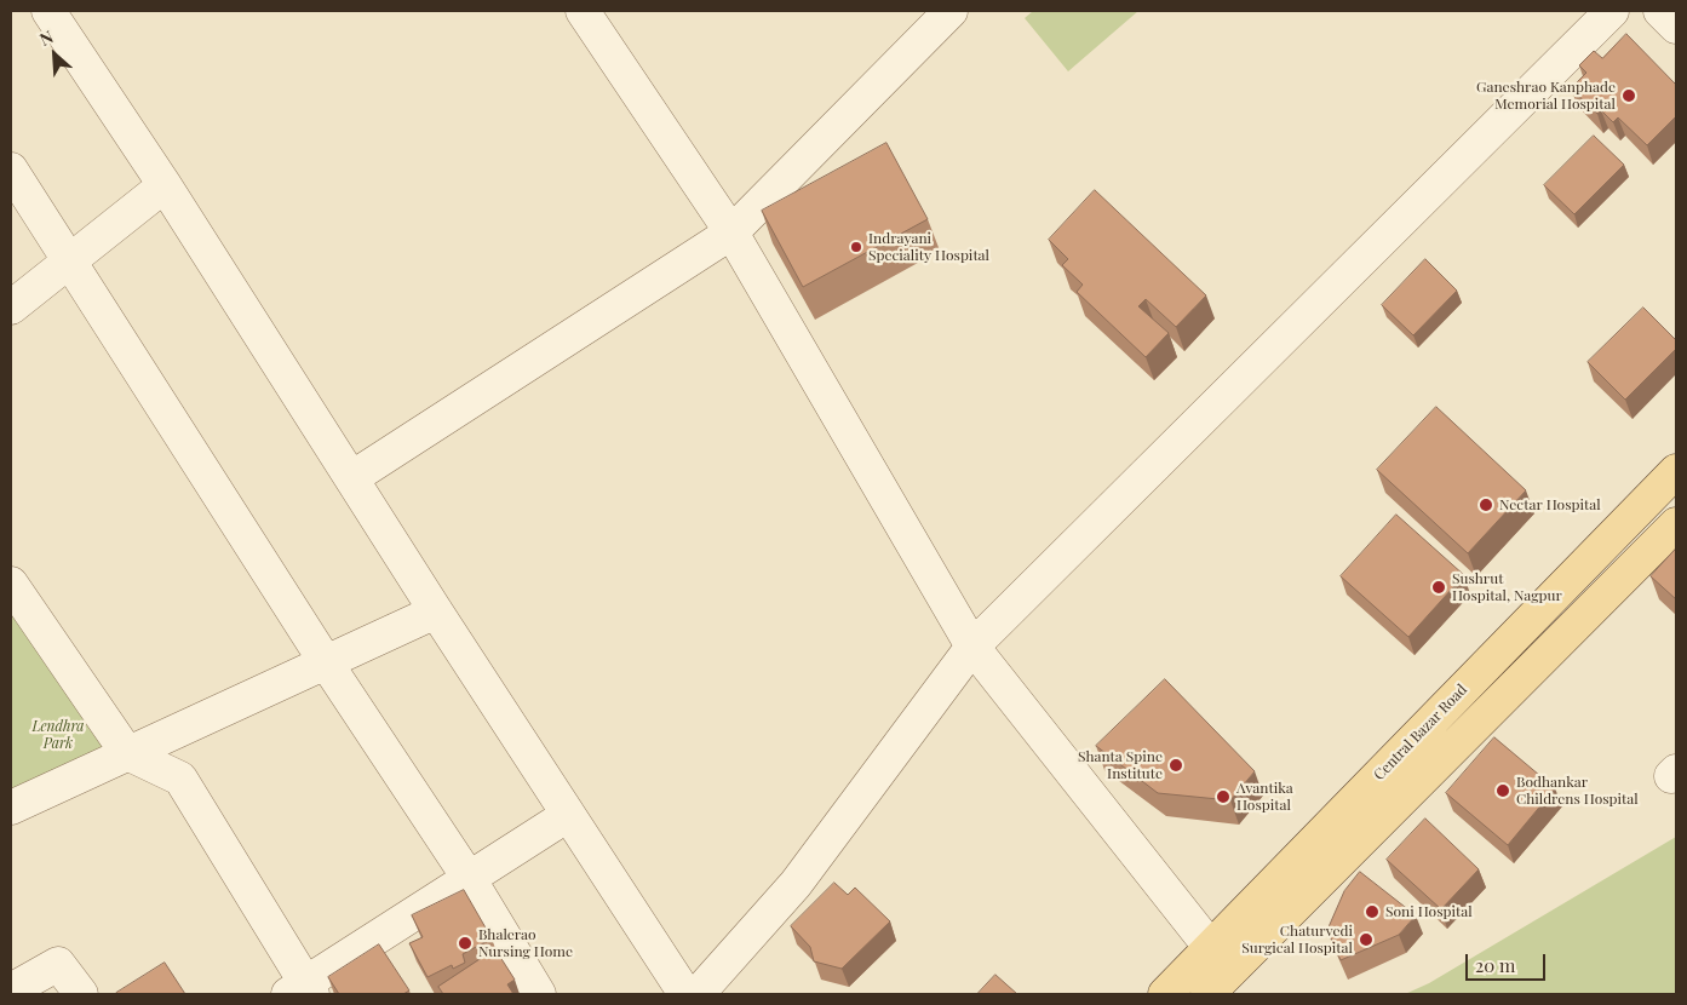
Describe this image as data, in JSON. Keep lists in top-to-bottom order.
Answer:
{
  "streets": {
    "main road": ["Central Bazar Road"]
  },
  "parks": ["Lendhra Park"],
  "places": [
    "Ganeshrao Kanphade Memorial Hospital",
    "Indrayani Speciality Hospital",
    "Nectar Hospital",
    "Sushrut Hospital, Nagpur",
    "Shanta Spine Institute",
    "Bodhankar Childrens Hospital",
    "Avantika Hospital",
    "Soni Hospital",
    "Chaturvedi Surgical Hospital",
    "Bhalerao Nursing Home"
  ],
  "scale_bar": "20 m",
  "north": "top left"
}
